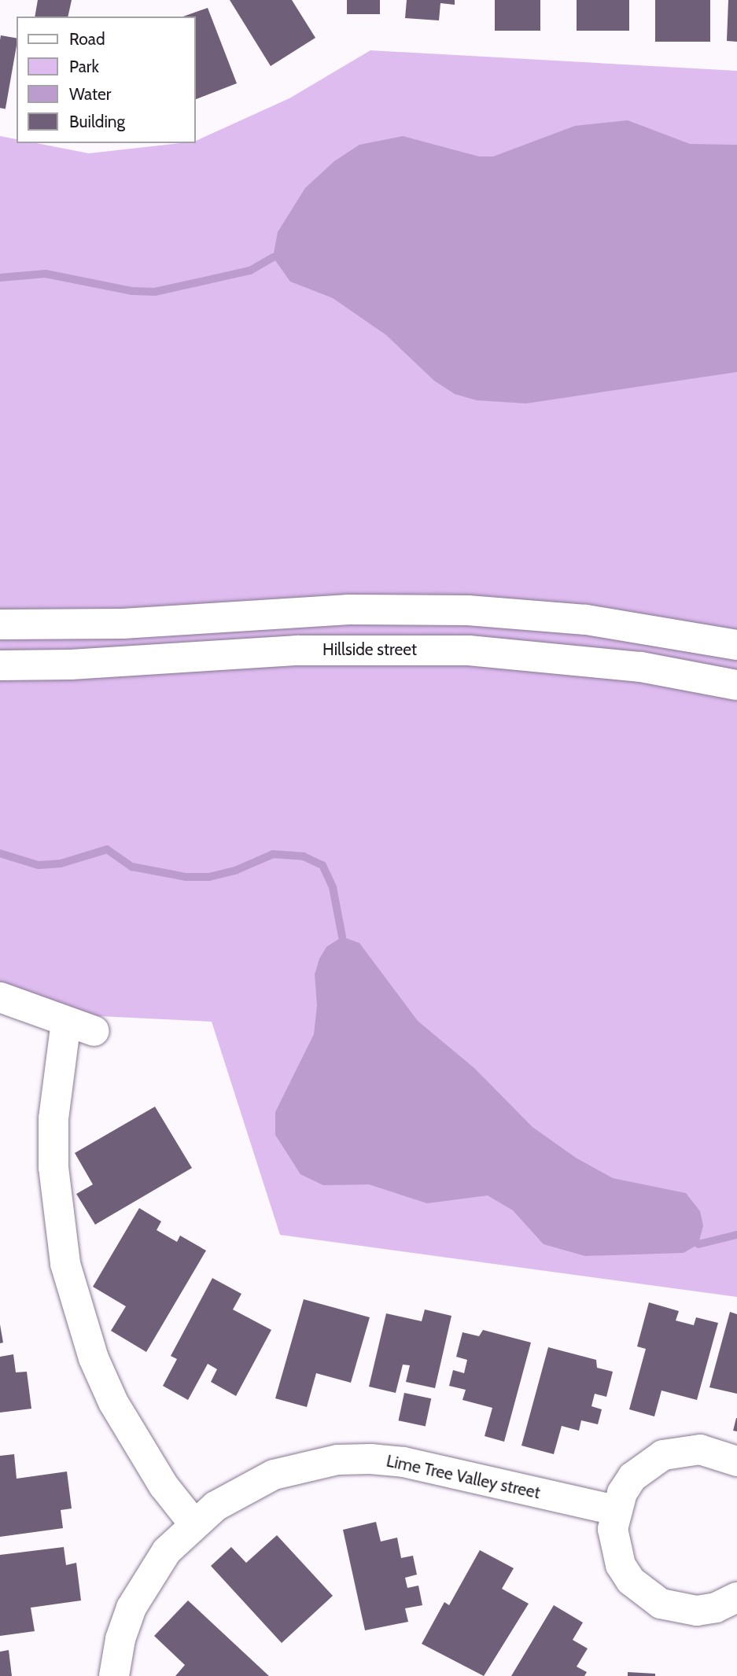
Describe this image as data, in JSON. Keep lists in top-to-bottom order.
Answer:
{
  "streets": {
    "street": ["Hillside street", "Lime Tree Valley street"]
  },
  "legend": [
    "Road",
    "Park",
    "Water",
    "Building"
  ]
}
